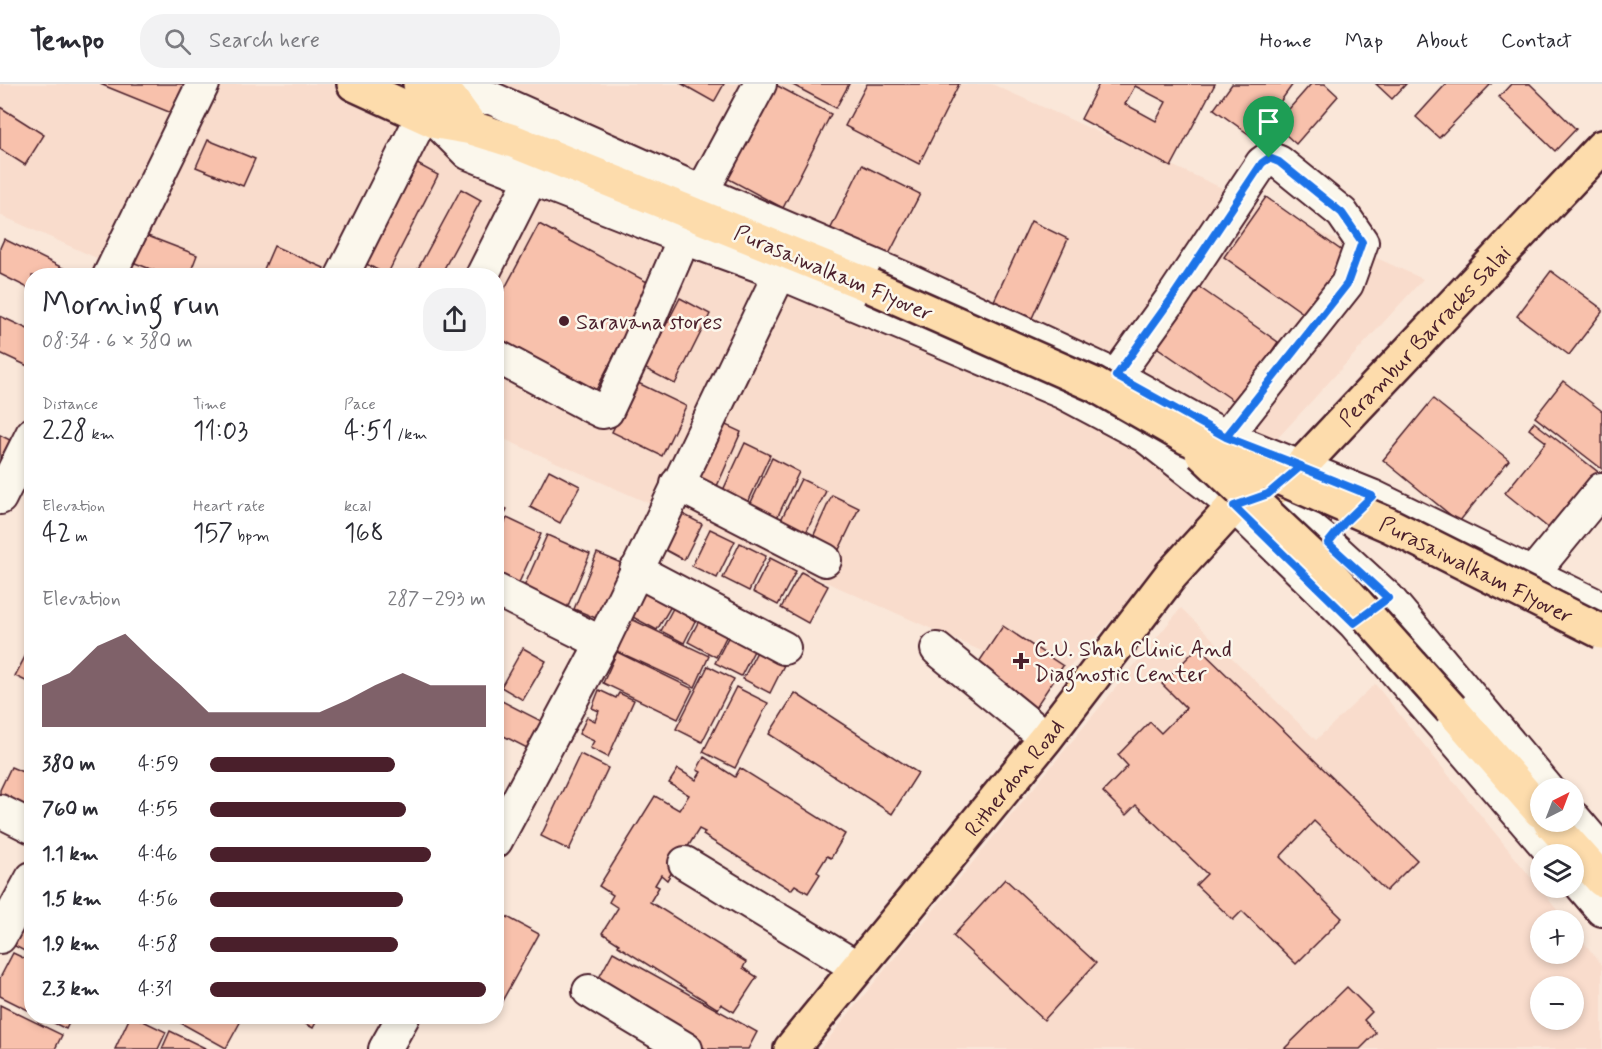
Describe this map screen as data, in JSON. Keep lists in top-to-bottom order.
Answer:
{
  "streets": {
    "main road": ["Purasaiwalkam Flyover", "Perambur Barracks Salai", "Ritherdon Road"]
  },
  "crossings": [
    ["Perambur Barracks Salai", "Ritherdon Road"]
  ],
  "places": {
    "other": ["Saravana stores"],
    "health": ["C.U. Shah Clinic And Diagnostic Center"]
  },
  "north": "top right",
  "page": {
    "header": "Tempo",
    "search": "Search here",
    "nav": [
      "Home",
      "Map",
      "About",
      "Contact"
    ],
    "heading": ["Morning run", "08:34 · 6 × 380 m"],
    "stats": [
      ["Distance", "2.28 km"],
      ["Time", "11:03"],
      ["Pace", "4:51 /km"],
      ["Elevation", "42 m"],
      ["Heart rate", "157 bpm"],
      ["kcal", "168"]
    ],
    "chart": ["Elevation", "287–293 m"],
    "list": [
      {
        "name": "380 m",
        "note": "4:59"
      },
      {
        "name": "760 m",
        "note": "4:55"
      },
      {
        "name": "1.1 km",
        "note": "4:46"
      },
      {
        "name": "1.5 km",
        "note": "4:56"
      },
      {
        "name": "1.9 km",
        "note": "4:58"
      },
      {
        "name": "2.3 km",
        "note": "4:31"
      }
    ],
    "map_buttons": ["+", "−"]
  }
}
